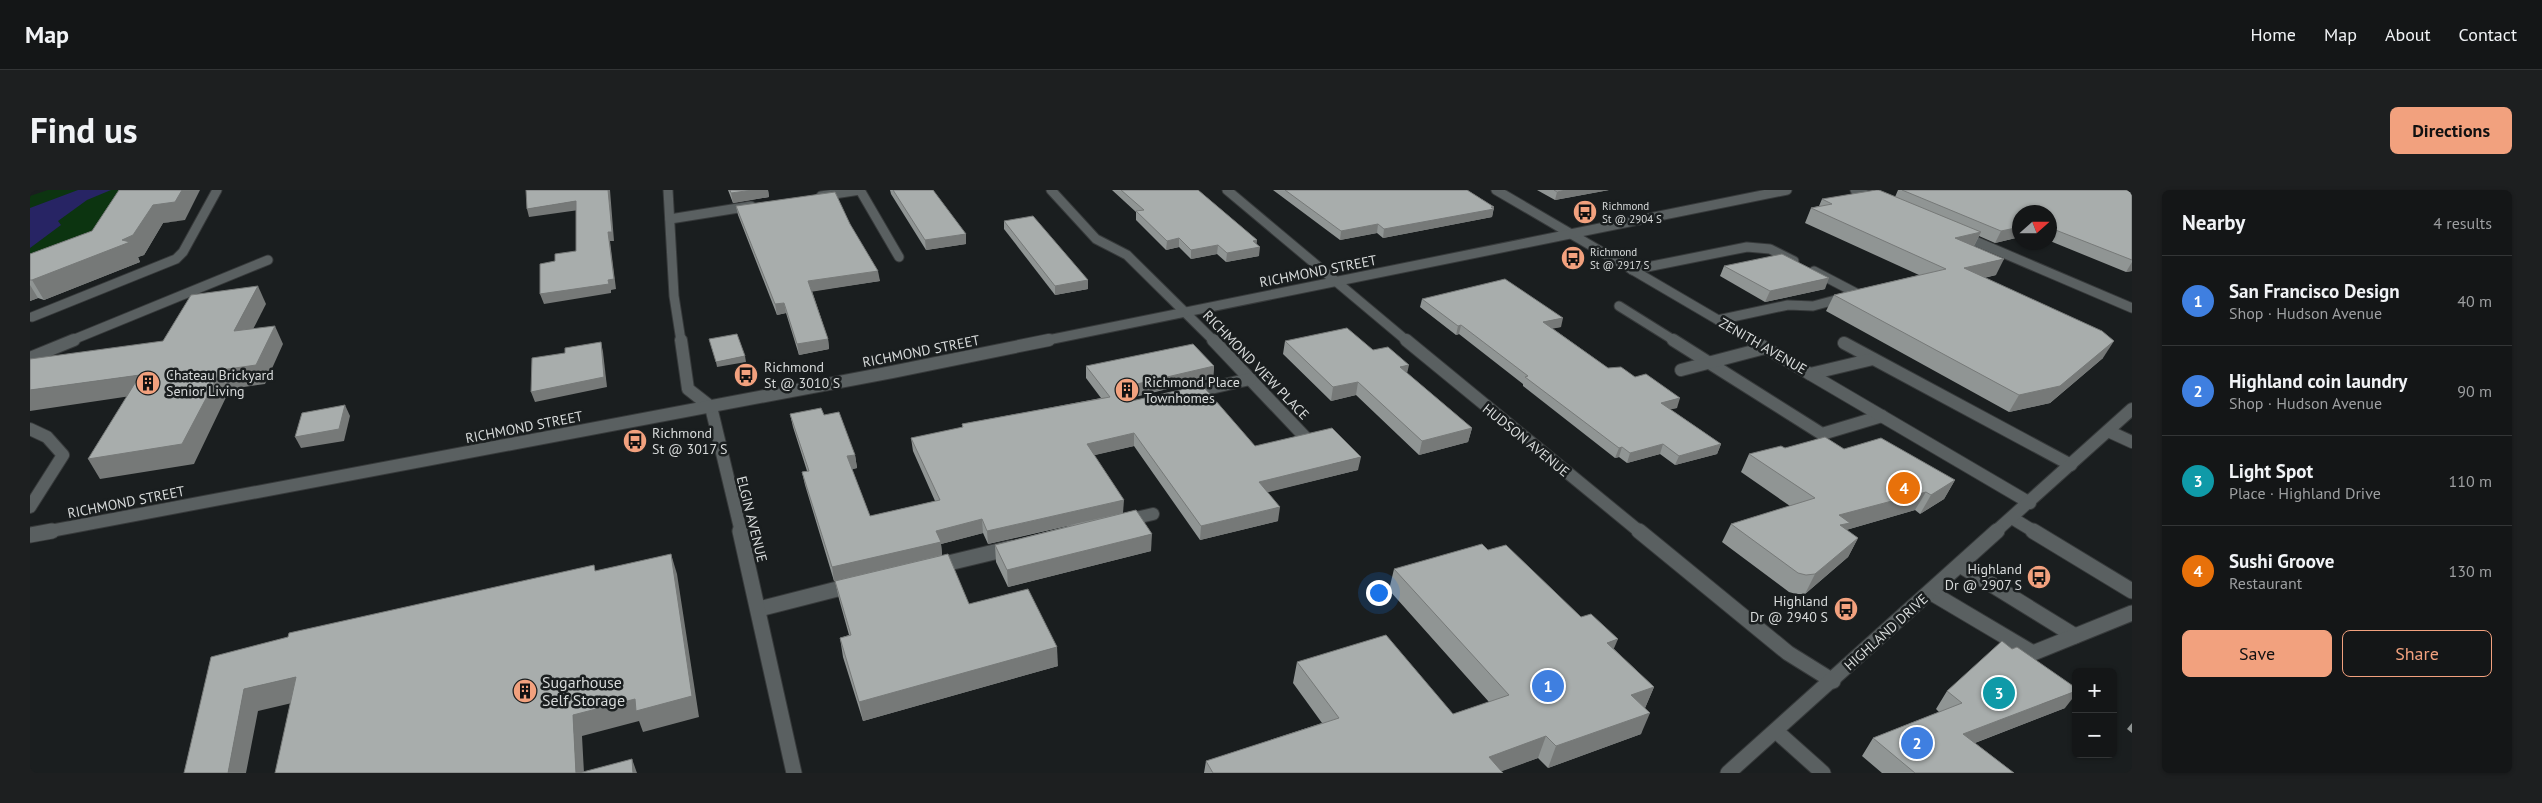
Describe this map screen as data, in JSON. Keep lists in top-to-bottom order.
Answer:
{
  "streets": {
    "street": [
      "RICHMOND STREET",
      "ZENITH AVENUE",
      "RICHMOND VIEW PLACE",
      "HUDSON AVENUE",
      "ELGIN AVENUE",
      "HIGHLAND DRIVE"
    ]
  },
  "crossings": [
    ["RICHMOND STREET", "ZENITH AVENUE"],
    ["RICHMOND STREET", "RICHMOND VIEW PLACE"],
    ["RICHMOND STREET", "HUDSON AVENUE"],
    ["RICHMOND STREET", "ELGIN AVENUE"],
    ["ZENITH AVENUE", "HIGHLAND DRIVE"],
    ["HUDSON AVENUE", "HIGHLAND DRIVE"]
  ],
  "places": {
    "bus stop": [
      "Richmond St @ 2904 S",
      "Richmond St @ 2917 S",
      "Richmond St @ 3010 S",
      "Richmond St @ 3017 S",
      "Highland Dr @ 2907 S",
      "Highland Dr @ 2940 S"
    ],
    "building": ["Chateau Brickyard Senior Living", "Richmond Place Townhomes", "Sugarhouse Self Storage"]
  },
  "north": "right",
  "page": {
    "header": "Map",
    "nav": [
      "Home",
      "Map",
      "About",
      "Contact"
    ],
    "title": "Find us",
    "buttons": [
      "Directions",
      ["Save", "Share"]
    ],
    "heading": ["Nearby", "4 results"],
    "list": [
      {
        "mark": "1",
        "name": "San Francisco Design",
        "note": "Shop · Hudson Avenue",
        "value": "40 m"
      },
      {
        "mark": "2",
        "name": "Highland coin laundry",
        "note": "Shop · Hudson Avenue",
        "value": "90 m"
      },
      {
        "mark": "3",
        "name": "Light Spot",
        "note": "Place · Highland Drive",
        "value": "110 m"
      },
      {
        "mark": "4",
        "name": "Sushi Groove",
        "note": "Restaurant",
        "value": "130 m"
      }
    ],
    "pins": [
      "4",
      "1",
      "3",
      "2"
    ],
    "map_buttons": ["+", "−"]
  }
}
